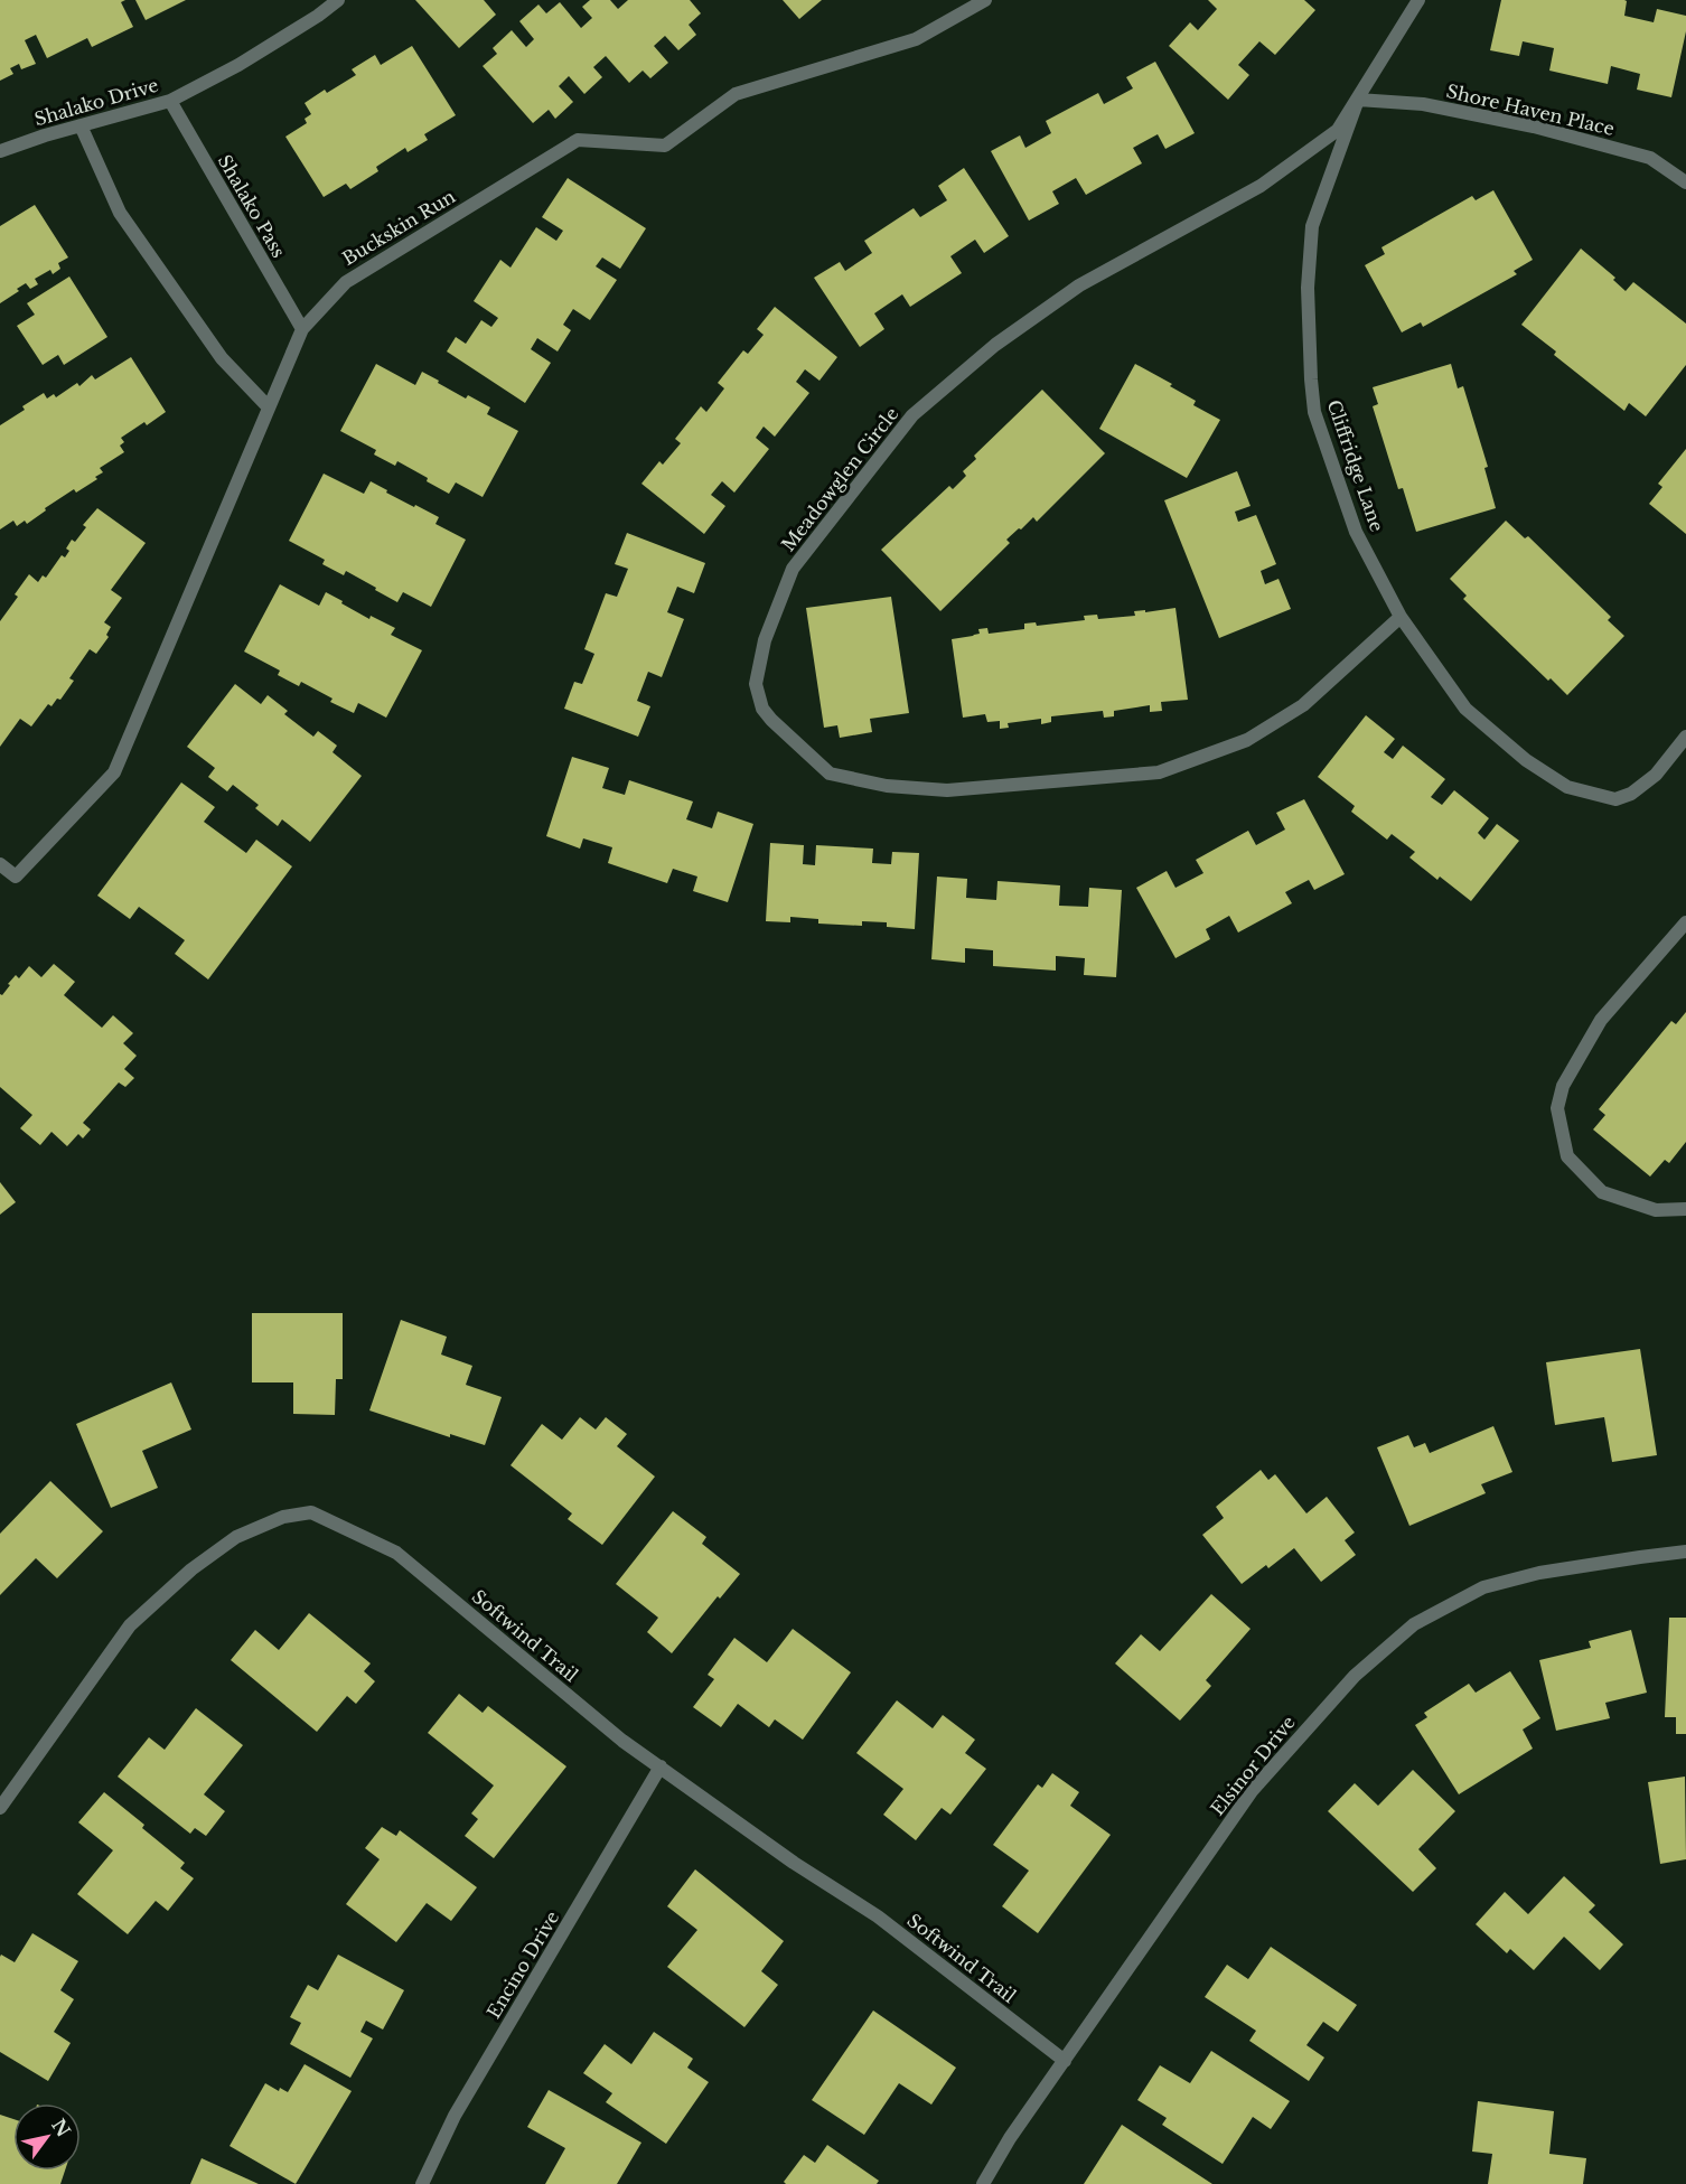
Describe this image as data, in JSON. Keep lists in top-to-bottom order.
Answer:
{
  "streets": {
    "street": [
      "Shalako Drive",
      "Shore Haven Place",
      "Shalako Pass",
      "Buckskin Run",
      "Cliffridge Lane",
      "Meadowglen Circle",
      "Softwind Trail",
      "Elsinor Drive",
      "Encino Drive"
    ]
  },
  "crossings": [
    ["Shalako Drive", "Shalako Pass"],
    ["Shore Haven Place", "Cliffridge Lane"],
    ["Shore Haven Place", "Meadowglen Circle"],
    ["Shalako Pass", "Buckskin Run"],
    ["Cliffridge Lane", "Meadowglen Circle"],
    ["Softwind Trail", "Elsinor Drive"],
    ["Softwind Trail", "Encino Drive"]
  ],
  "north": "top right"
}
